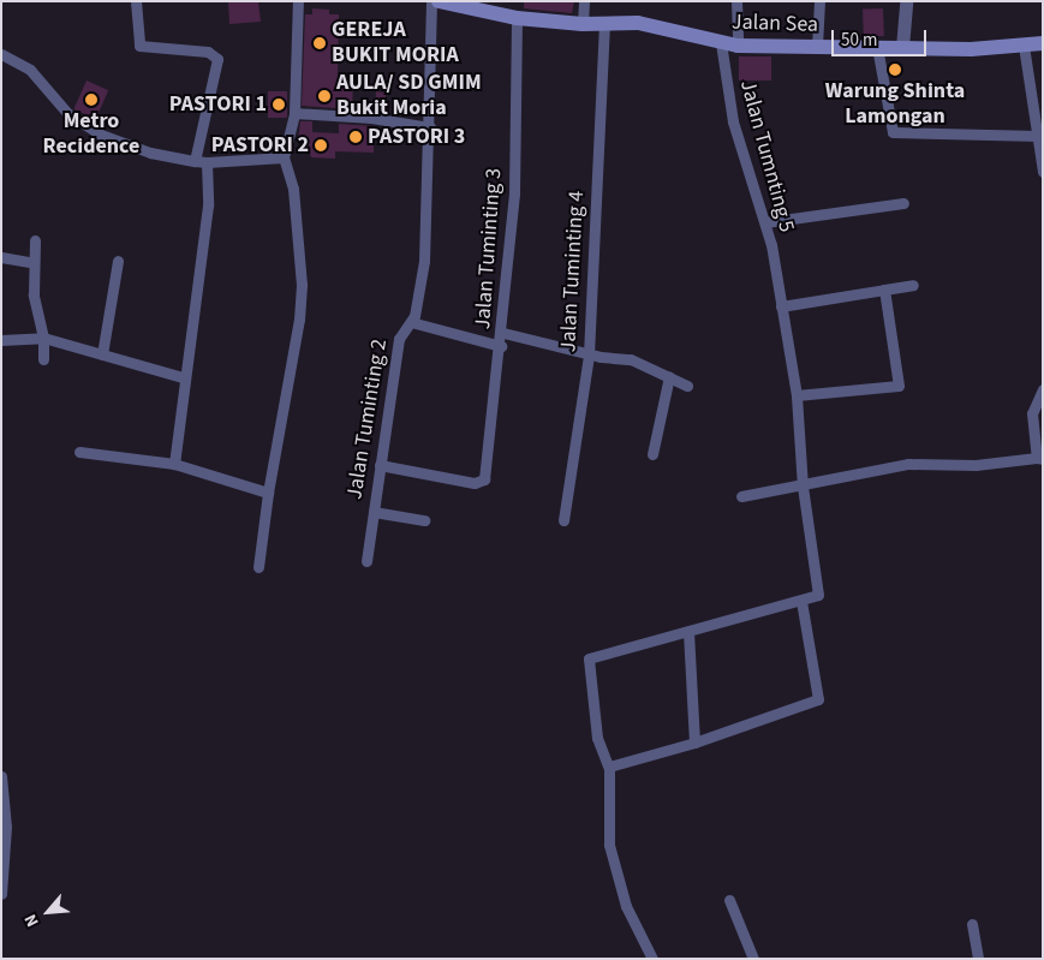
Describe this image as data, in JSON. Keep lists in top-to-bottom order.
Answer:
{
  "streets": {
    "main road": ["Jalan Sea"],
    "street": [
      "Jalan Tumnting 5",
      "Jalan Tuminting 3",
      "Jalan Tuminting 4",
      "Jalan Tuminting 2"
    ]
  },
  "crossings": [
    ["Jalan Sea", "Jalan Tumnting 5"],
    ["Jalan Sea", "Jalan Tuminting 3"],
    ["Jalan Sea", "Jalan Tuminting 4"],
    ["Jalan Tuminting 3", "Jalan Tuminting 2"]
  ],
  "places": [
    "GEREJA BUKIT MORIA",
    "Warung Shinta Lamongan",
    "AULA/ SD GMIM Bukit Moria",
    "Metro Recidence",
    "PASTORI 1",
    "PASTORI 3",
    "PASTORI 2"
  ],
  "scale_bar": "50 m",
  "north": "bottom left"
}
